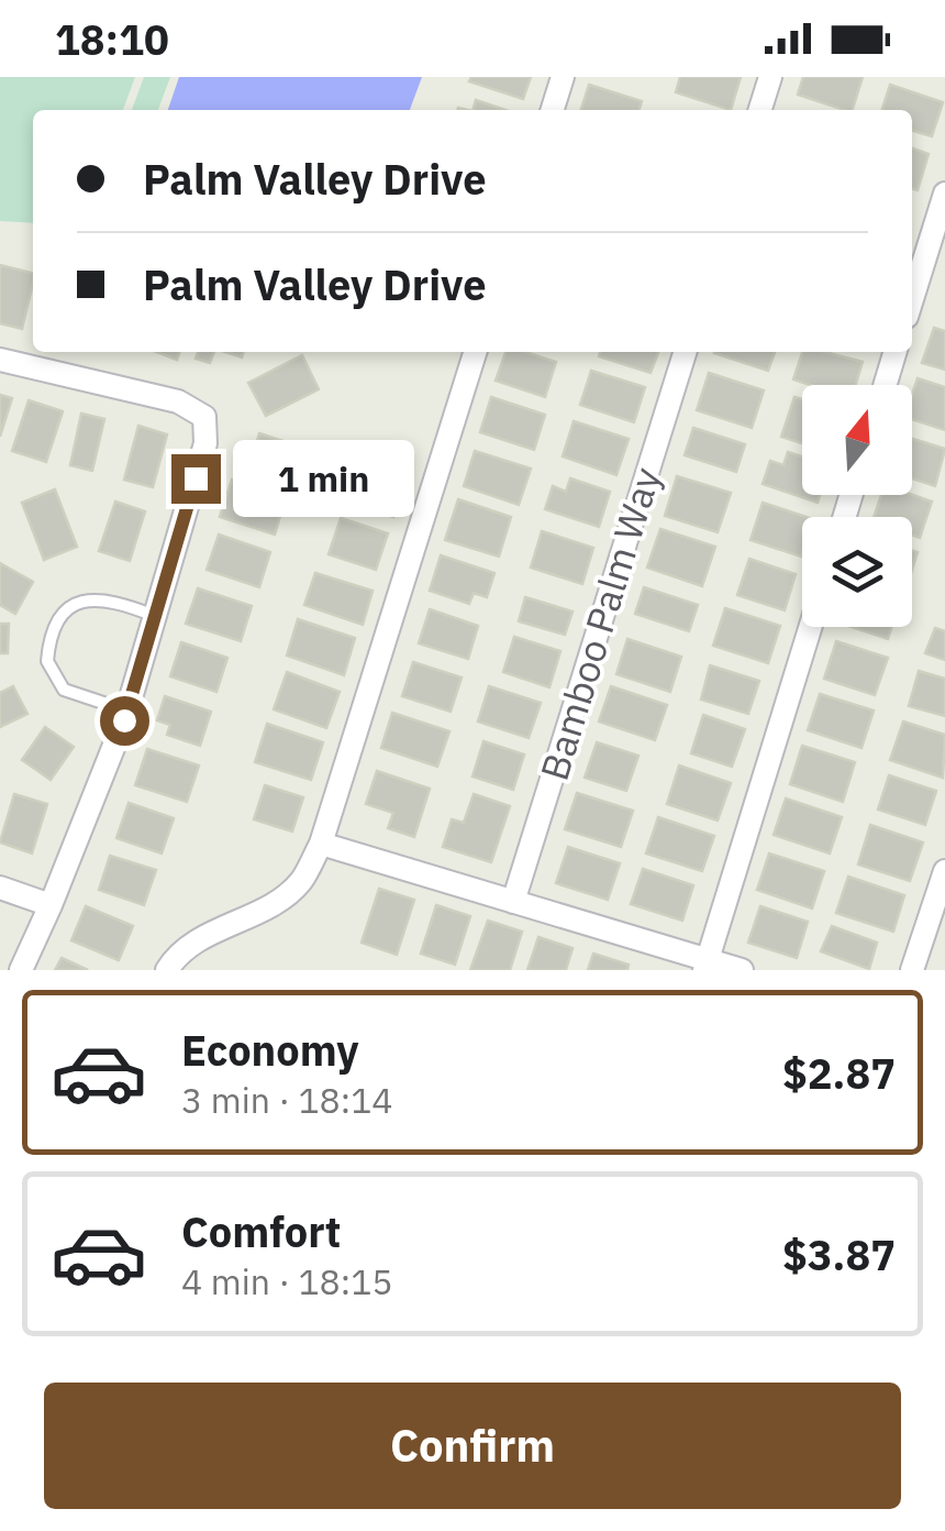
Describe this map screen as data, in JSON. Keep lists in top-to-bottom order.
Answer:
{
  "streets": {
    "street": ["Bamboo Palm Way"]
  },
  "north": "top",
  "page": {
    "status": "18:10",
    "banner": ["Palm Valley Drive", "Palm Valley Drive"],
    "bubble": "1 min",
    "list": [
      {
        "name": "Economy",
        "note": "3 min · 18:14",
        "value": "$2.87"
      },
      {
        "name": "Comfort",
        "note": "4 min · 18:15",
        "value": "$3.87"
      }
    ],
    "buttons": "Confirm"
  }
}
